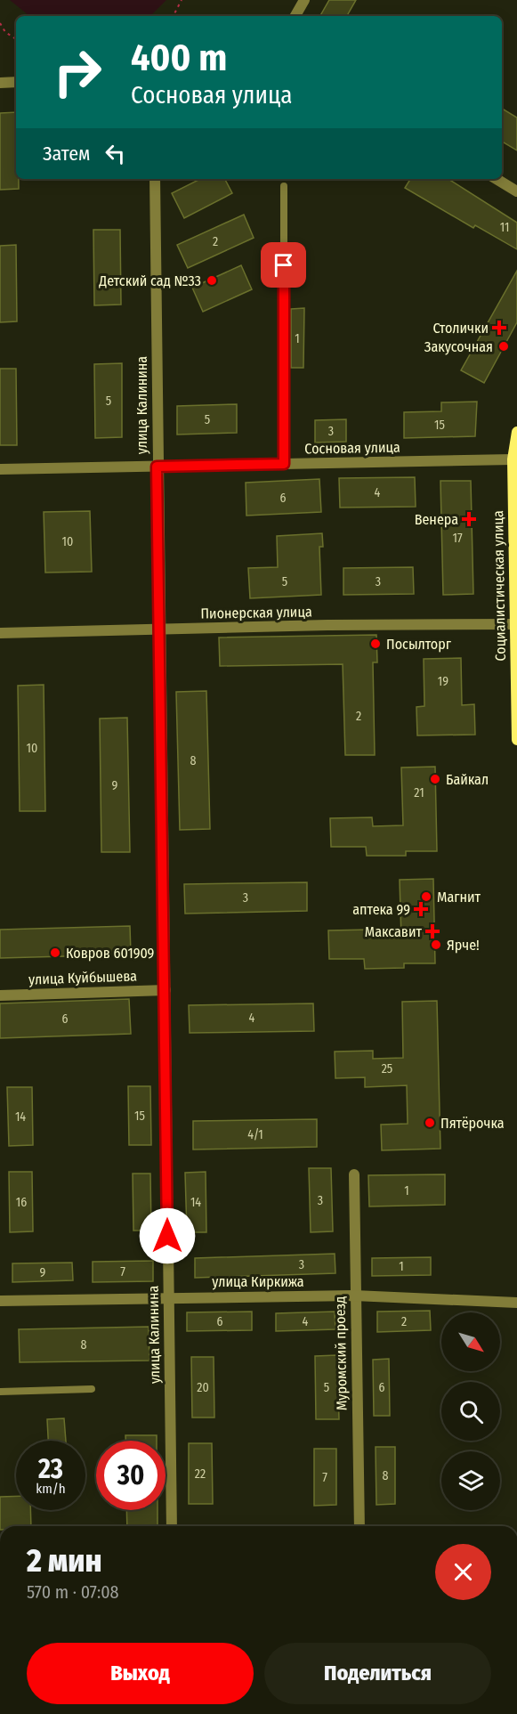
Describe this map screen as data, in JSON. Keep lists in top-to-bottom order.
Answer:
{
  "streets": {
    "main road": ["Социалистическая улица"],
    "street": [
      "улица Калинина",
      "Сосновая улица",
      "Пионерская улица",
      "улица Куйбышева",
      "улица Киркижа",
      "Муромский проезд"
    ]
  },
  "crossings": [
    ["улица Калинина", "Сосновая улица"],
    ["улица Калинина", "Пионерская улица"],
    ["улица Калинина", "улица Куйбышева"],
    ["улица Калинина", "улица Киркижа"],
    ["Сосновая улица", "Социалистическая улица"],
    ["Социалистическая улица", "Пионерская улица"],
    ["улица Киркижа", "Муромский проезд"]
  ],
  "places": {
    "other": [
      "Детский сад №33",
      "Закусочная",
      "Посылторг",
      "Байкал",
      "Магнит",
      "Ярче!",
      "Ковров 601909",
      "Пятёрочка"
    ],
    "health": [
      "Столички",
      "Венера",
      "аптека 99",
      "Максавит"
    ]
  },
  "house_numbers": [
    "11",
    "2",
    "1",
    "5",
    "5",
    "15",
    "3",
    "4",
    "6",
    "17",
    "10",
    "5",
    "3",
    "19",
    "2",
    "10",
    "8",
    "9",
    "21",
    "3",
    "4",
    "6",
    "25",
    "15",
    "14",
    "4/1",
    "1",
    "3",
    "16",
    "14",
    "3",
    "1",
    "7",
    "9",
    "6",
    "4",
    "2",
    "8",
    "20",
    "5",
    "6",
    "22",
    "8",
    "7"
  ],
  "north": "bottom right",
  "page": {
    "turn": ["400 m", "Сосновая улица"],
    "then": "Затем",
    "speed": "23 km/h",
    "limit": "30",
    "heading": ["2 мин", "570 m · 07:08"],
    "buttons": ["Выход", "Поделиться"]
  }
}
